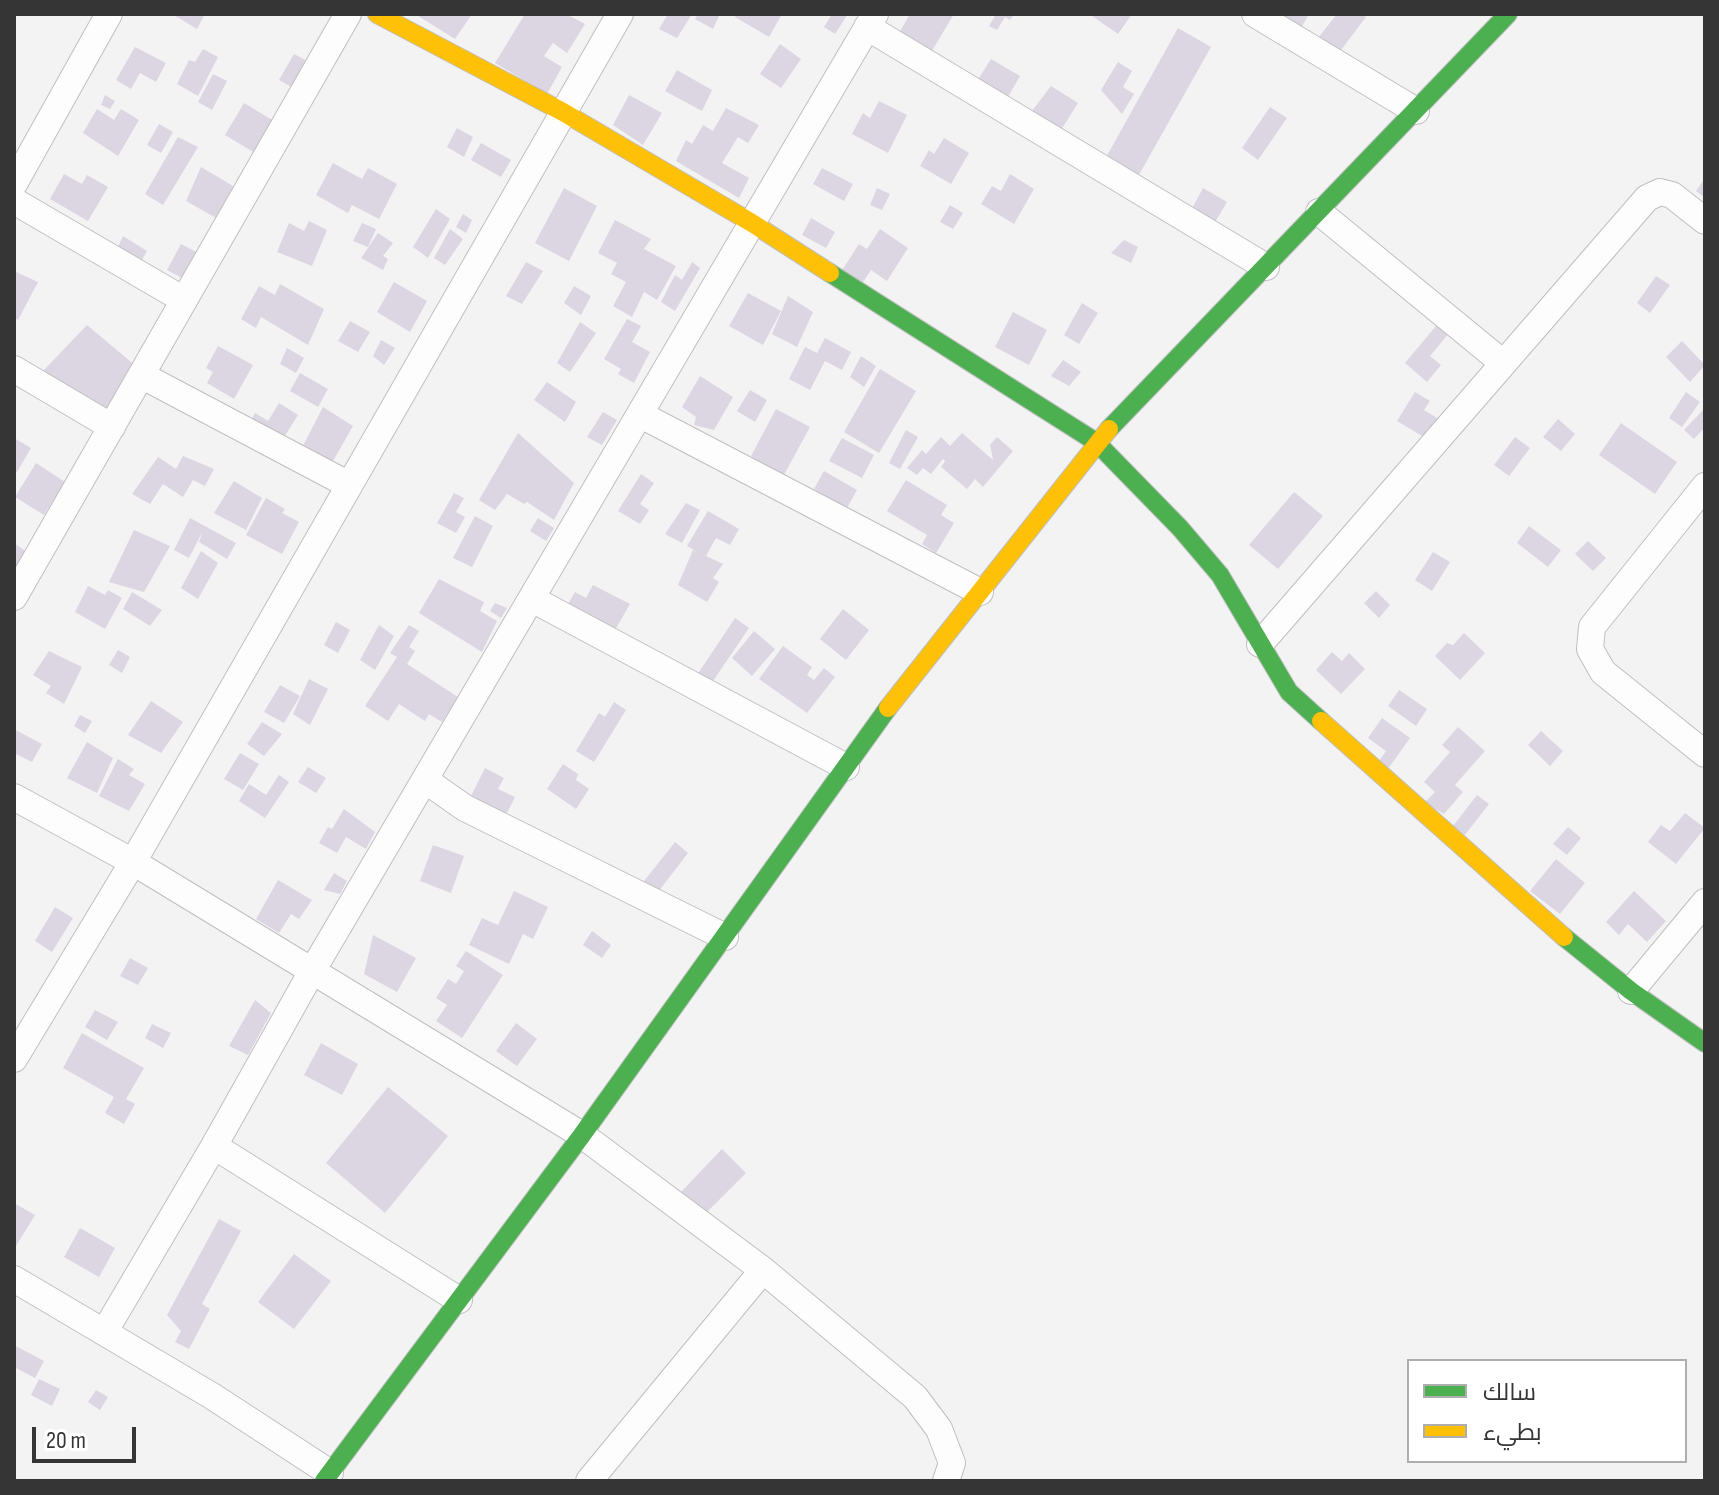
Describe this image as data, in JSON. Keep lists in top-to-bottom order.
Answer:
{
  "legend": ["سالك", "بطيء"],
  "scale_bar": "20 m"
}
